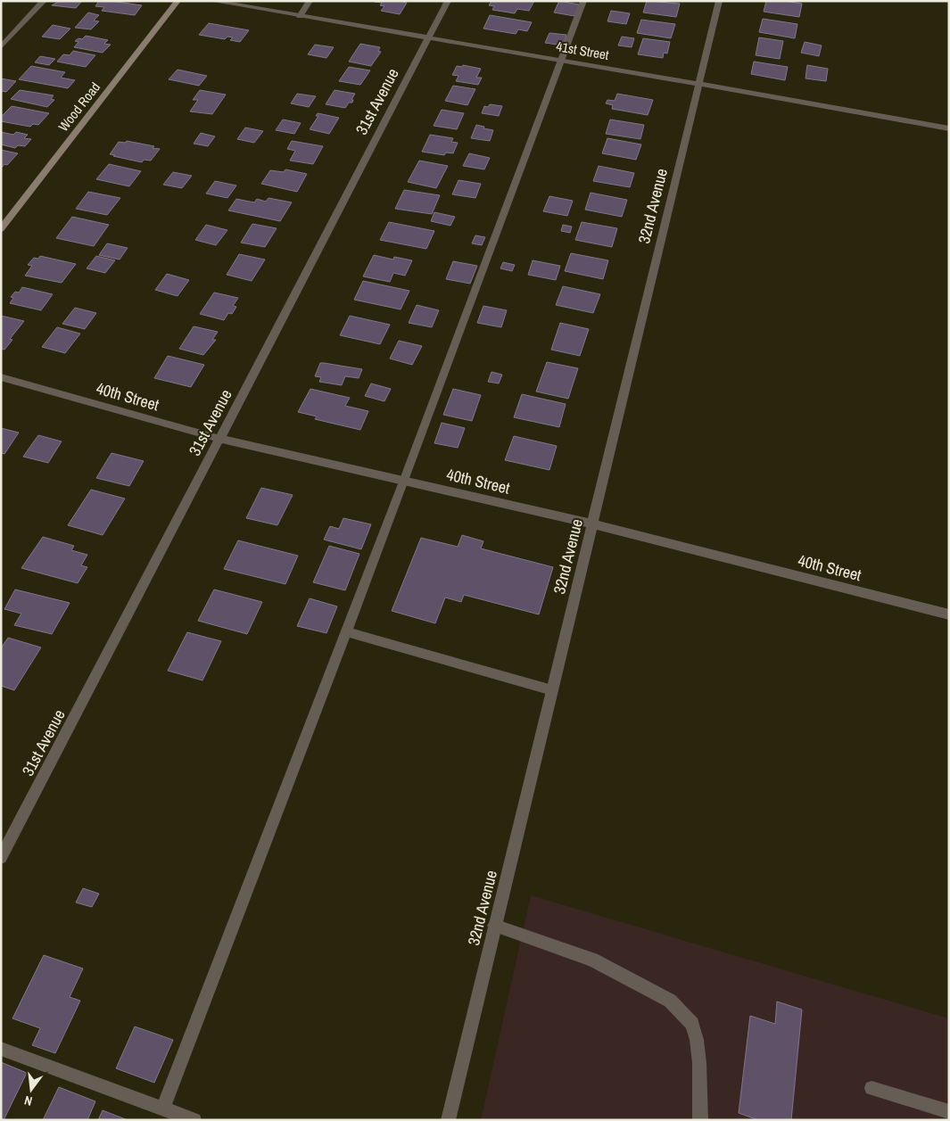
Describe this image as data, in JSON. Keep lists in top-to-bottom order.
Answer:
{
  "streets": {
    "street": [
      "41st Street",
      "31st Avenue",
      "Wood Road",
      "32nd Avenue",
      "40th Street"
    ]
  },
  "crossings": [
    ["41st Street", "31st Avenue"],
    ["41st Street", "32nd Avenue"],
    ["31st Avenue", "40th Street"],
    ["32nd Avenue", "40th Street"]
  ],
  "north": "bottom"
}
